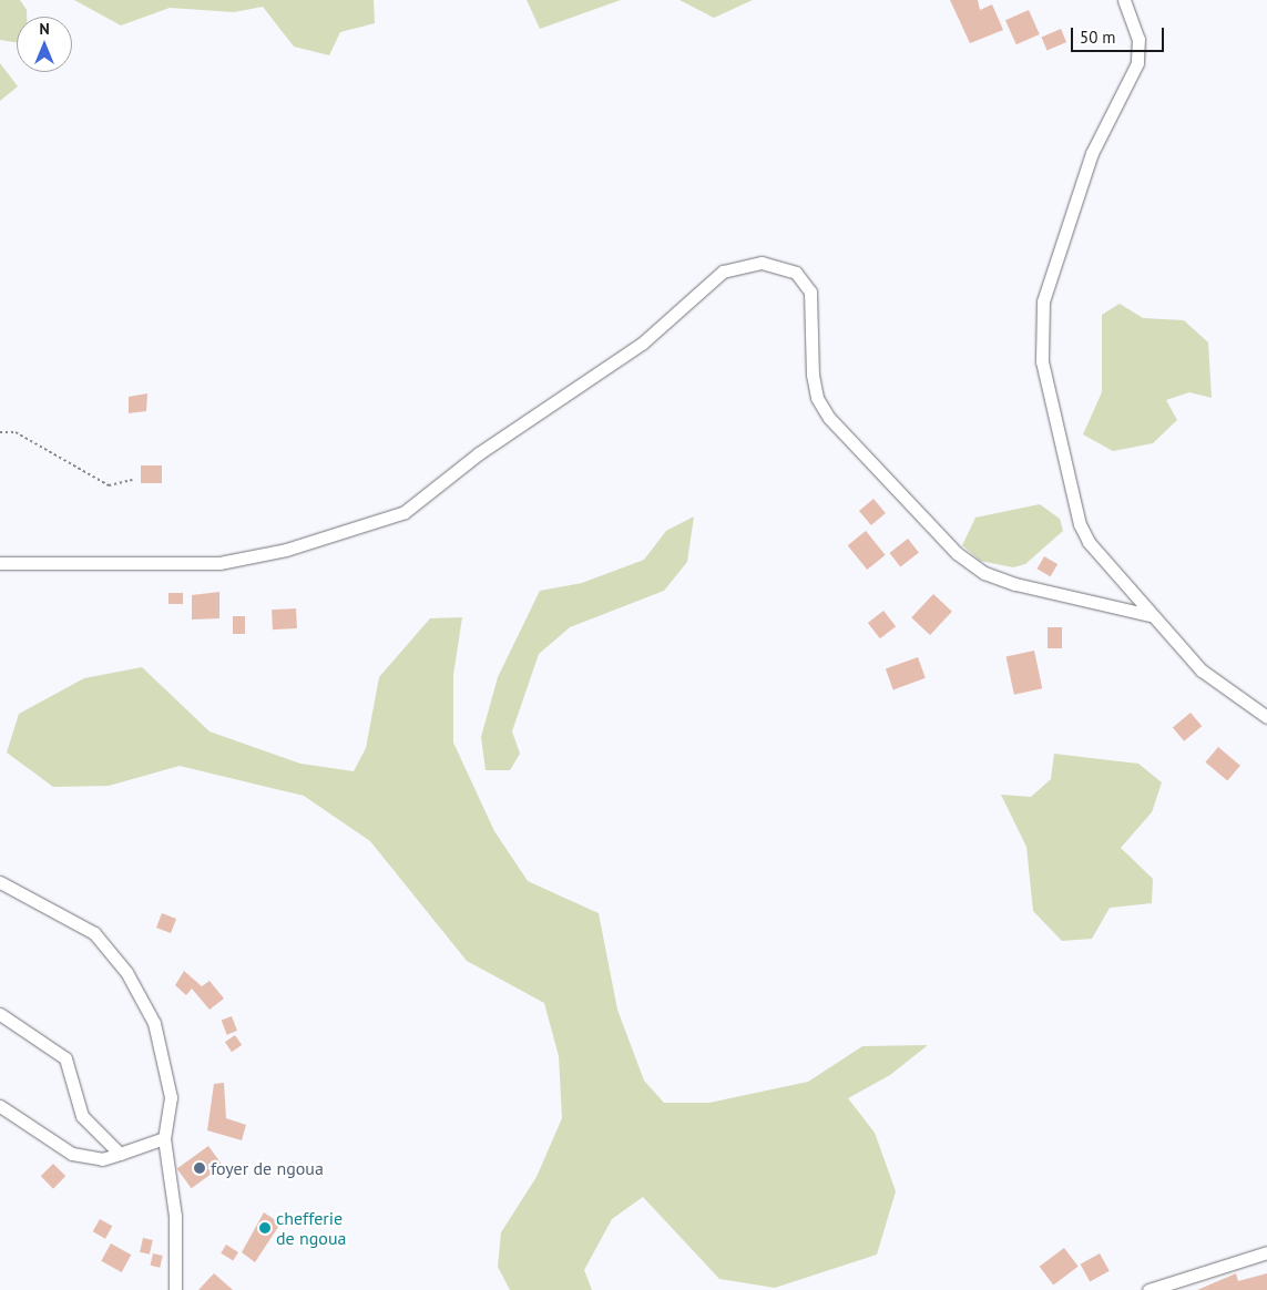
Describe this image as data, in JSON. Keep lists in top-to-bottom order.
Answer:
{
  "places": ["foyer de ngoua", "chefferie de ngoua"],
  "scale_bar": "50 m",
  "north": "top"
}
